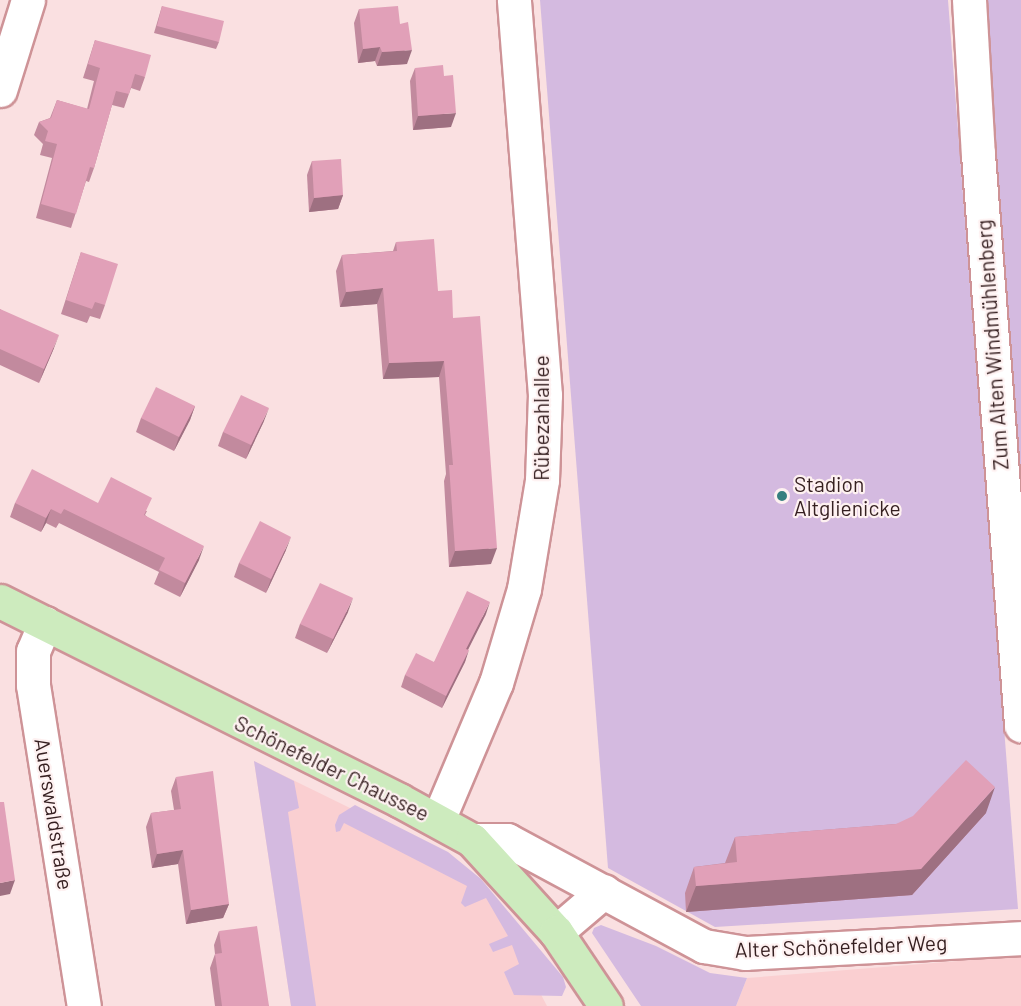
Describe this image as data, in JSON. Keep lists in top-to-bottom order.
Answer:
{
  "streets": {
    "main road": ["Schönefelder Chaussee"],
    "street": [
      "Zum Alten Windmühlenberg",
      "Rübezahlallee",
      "Auerswaldstraße",
      "Alter Schönefelder Weg"
    ]
  },
  "crossings": [
    ["Rübezahlallee", "Schönefelder Chaussee"],
    ["Schönefelder Chaussee", "Auerswaldstraße"],
    ["Schönefelder Chaussee", "Alter Schönefelder Weg"]
  ],
  "places": ["Stadion Altglienicke"]
}
